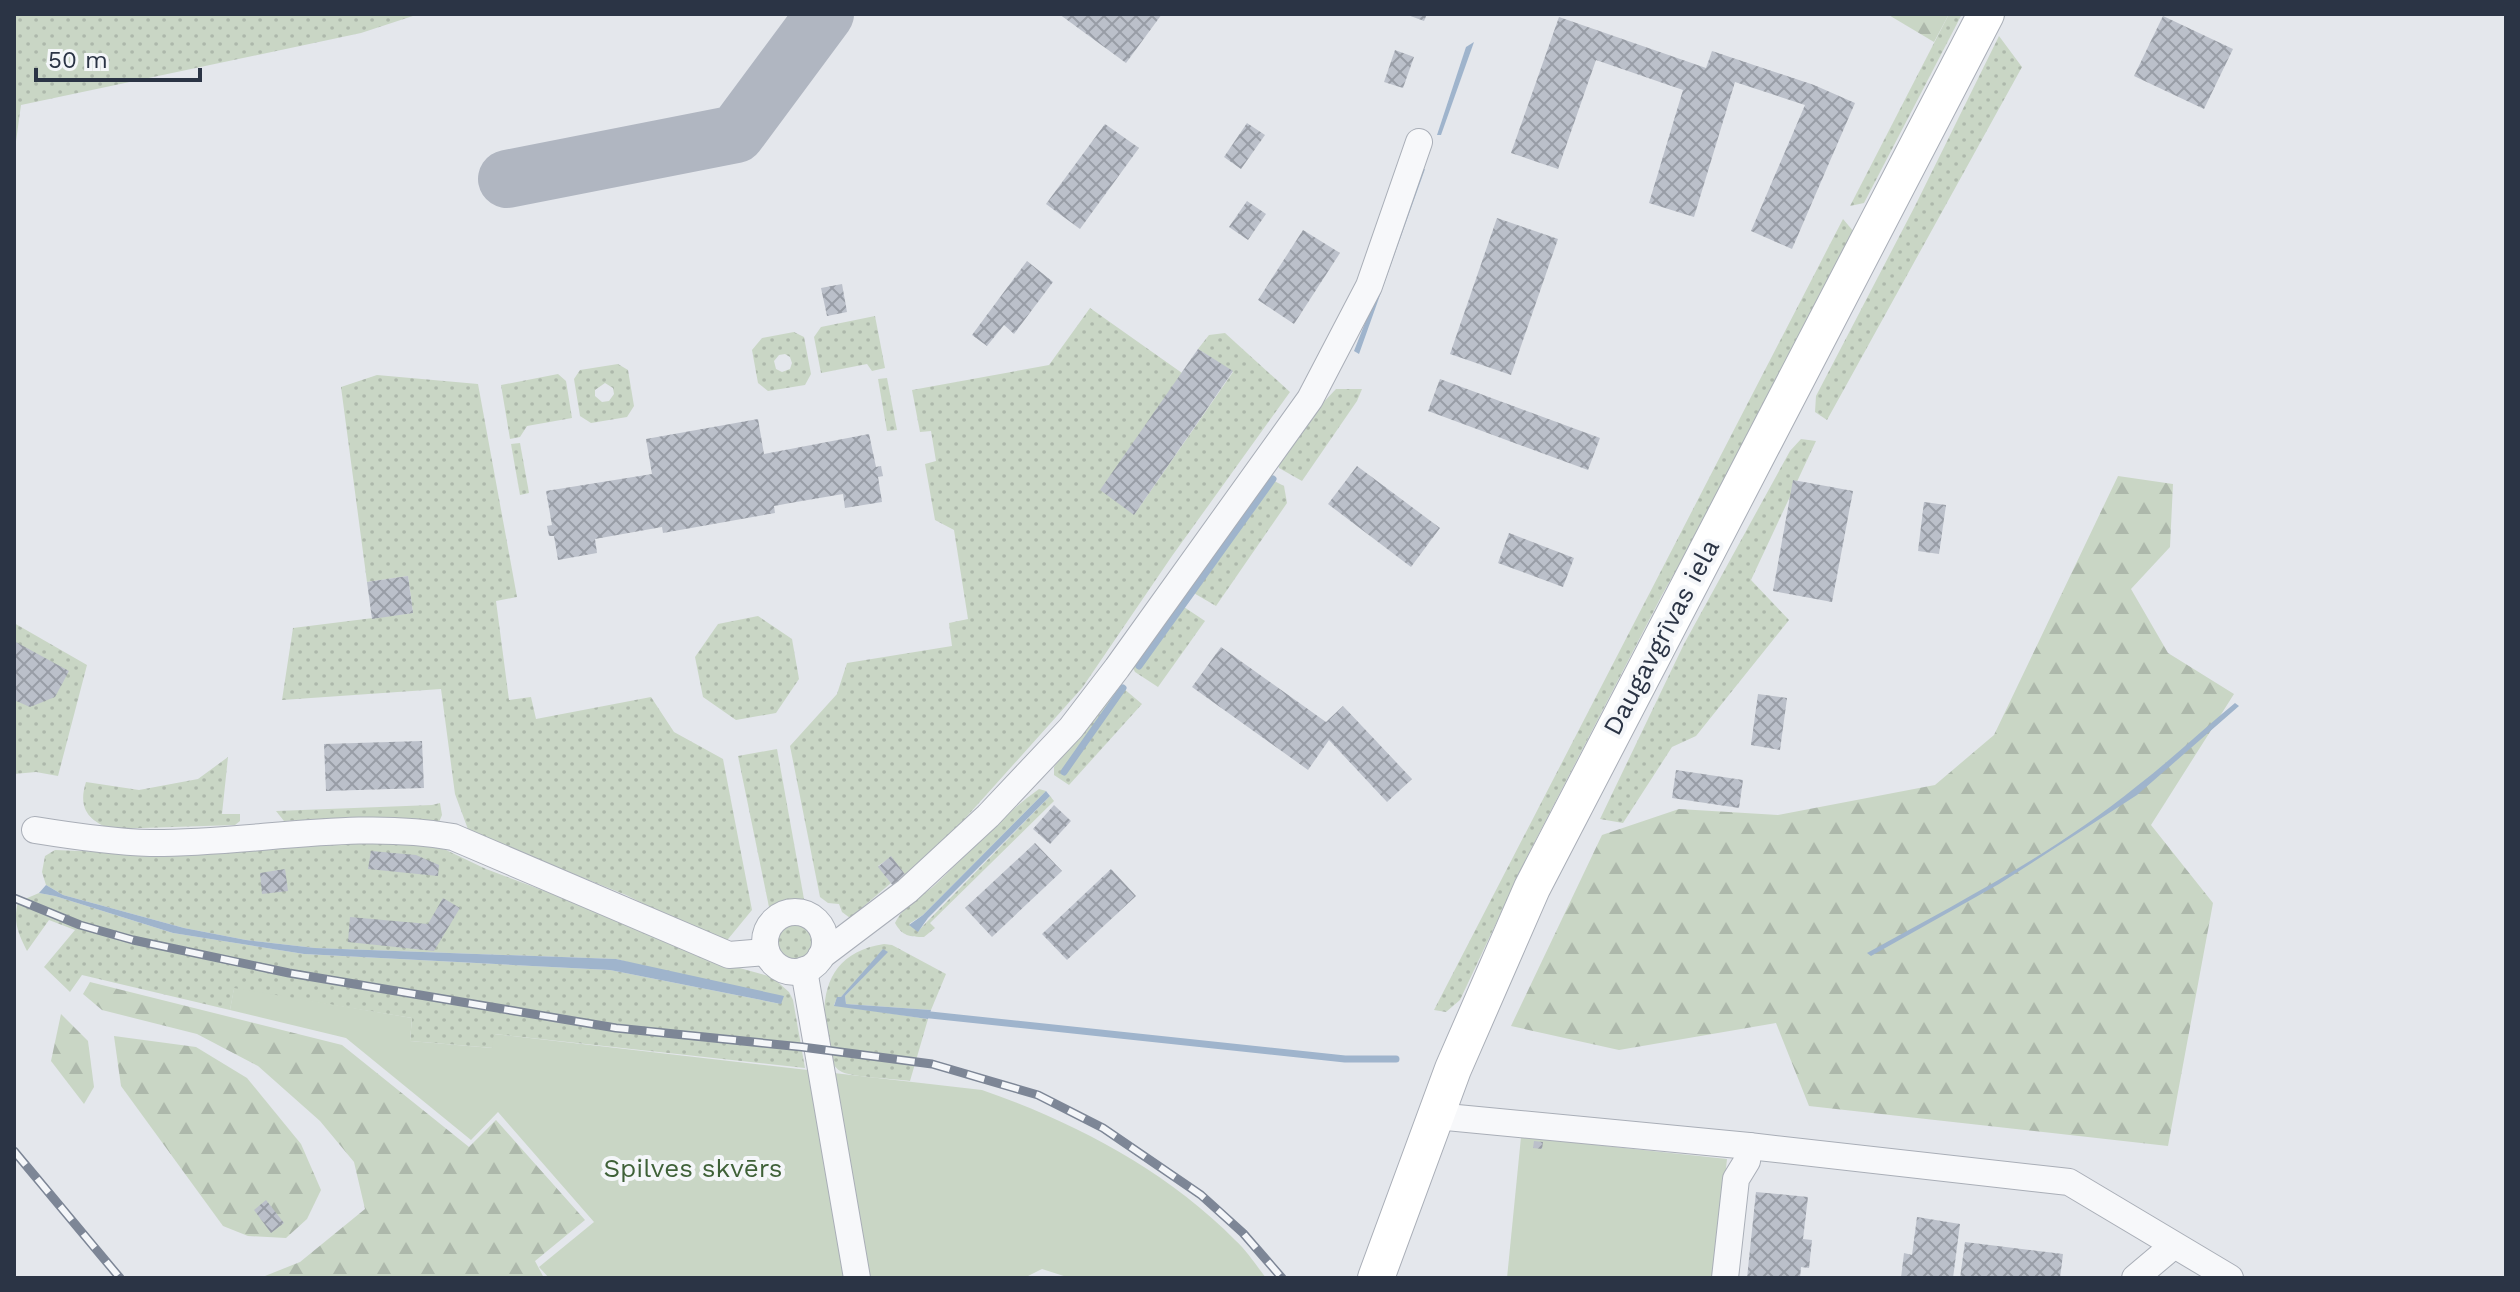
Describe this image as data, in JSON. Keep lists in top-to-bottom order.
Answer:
{
  "streets": {
    "main road": ["Daugavgrīvas iela"]
  },
  "parks": ["Spilves skvērs"],
  "scale_bar": "50 m"
}
